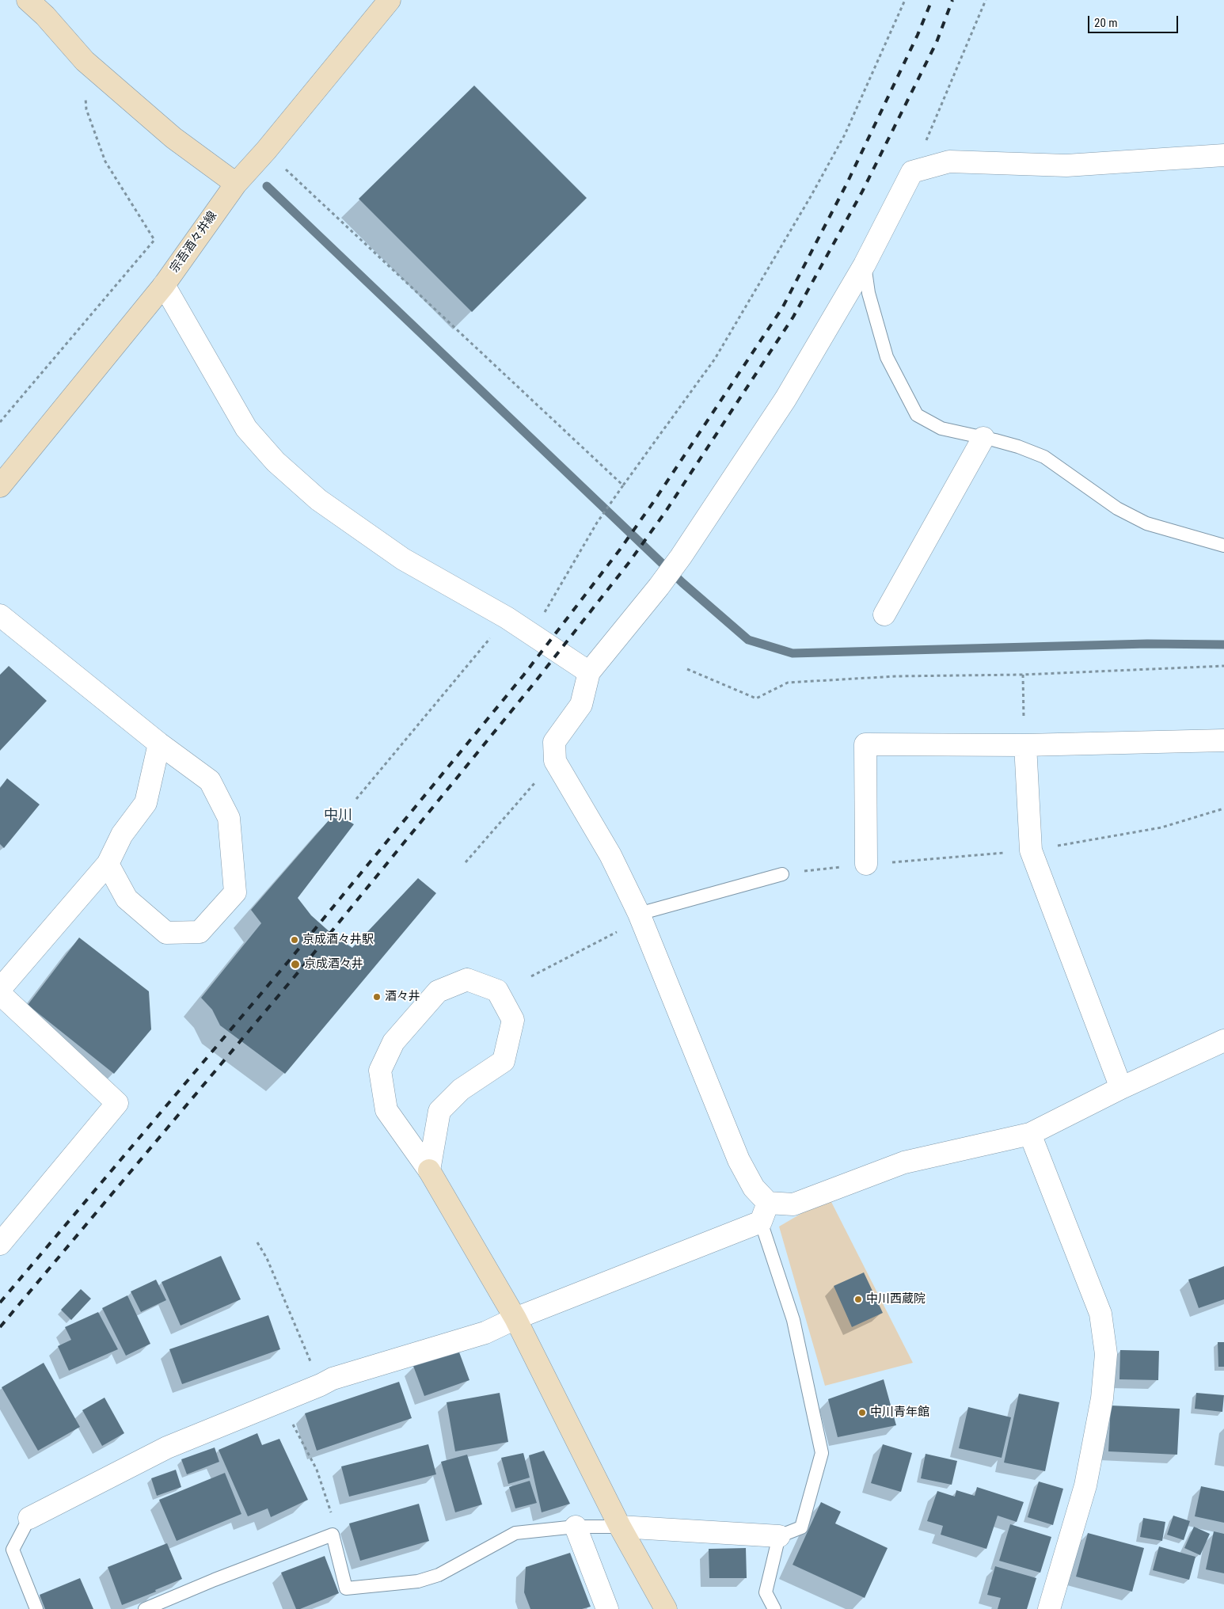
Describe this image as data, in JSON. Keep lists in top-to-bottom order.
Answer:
{
  "streets": {
    "street": ["宗吾酒々井線"]
  },
  "districts": ["中川"],
  "places": [
    "京成酒々井駅",
    "京成酒々井",
    "酒々井",
    "中川西蔵院",
    "中川青年館"
  ],
  "scale_bar": "20 m"
}
